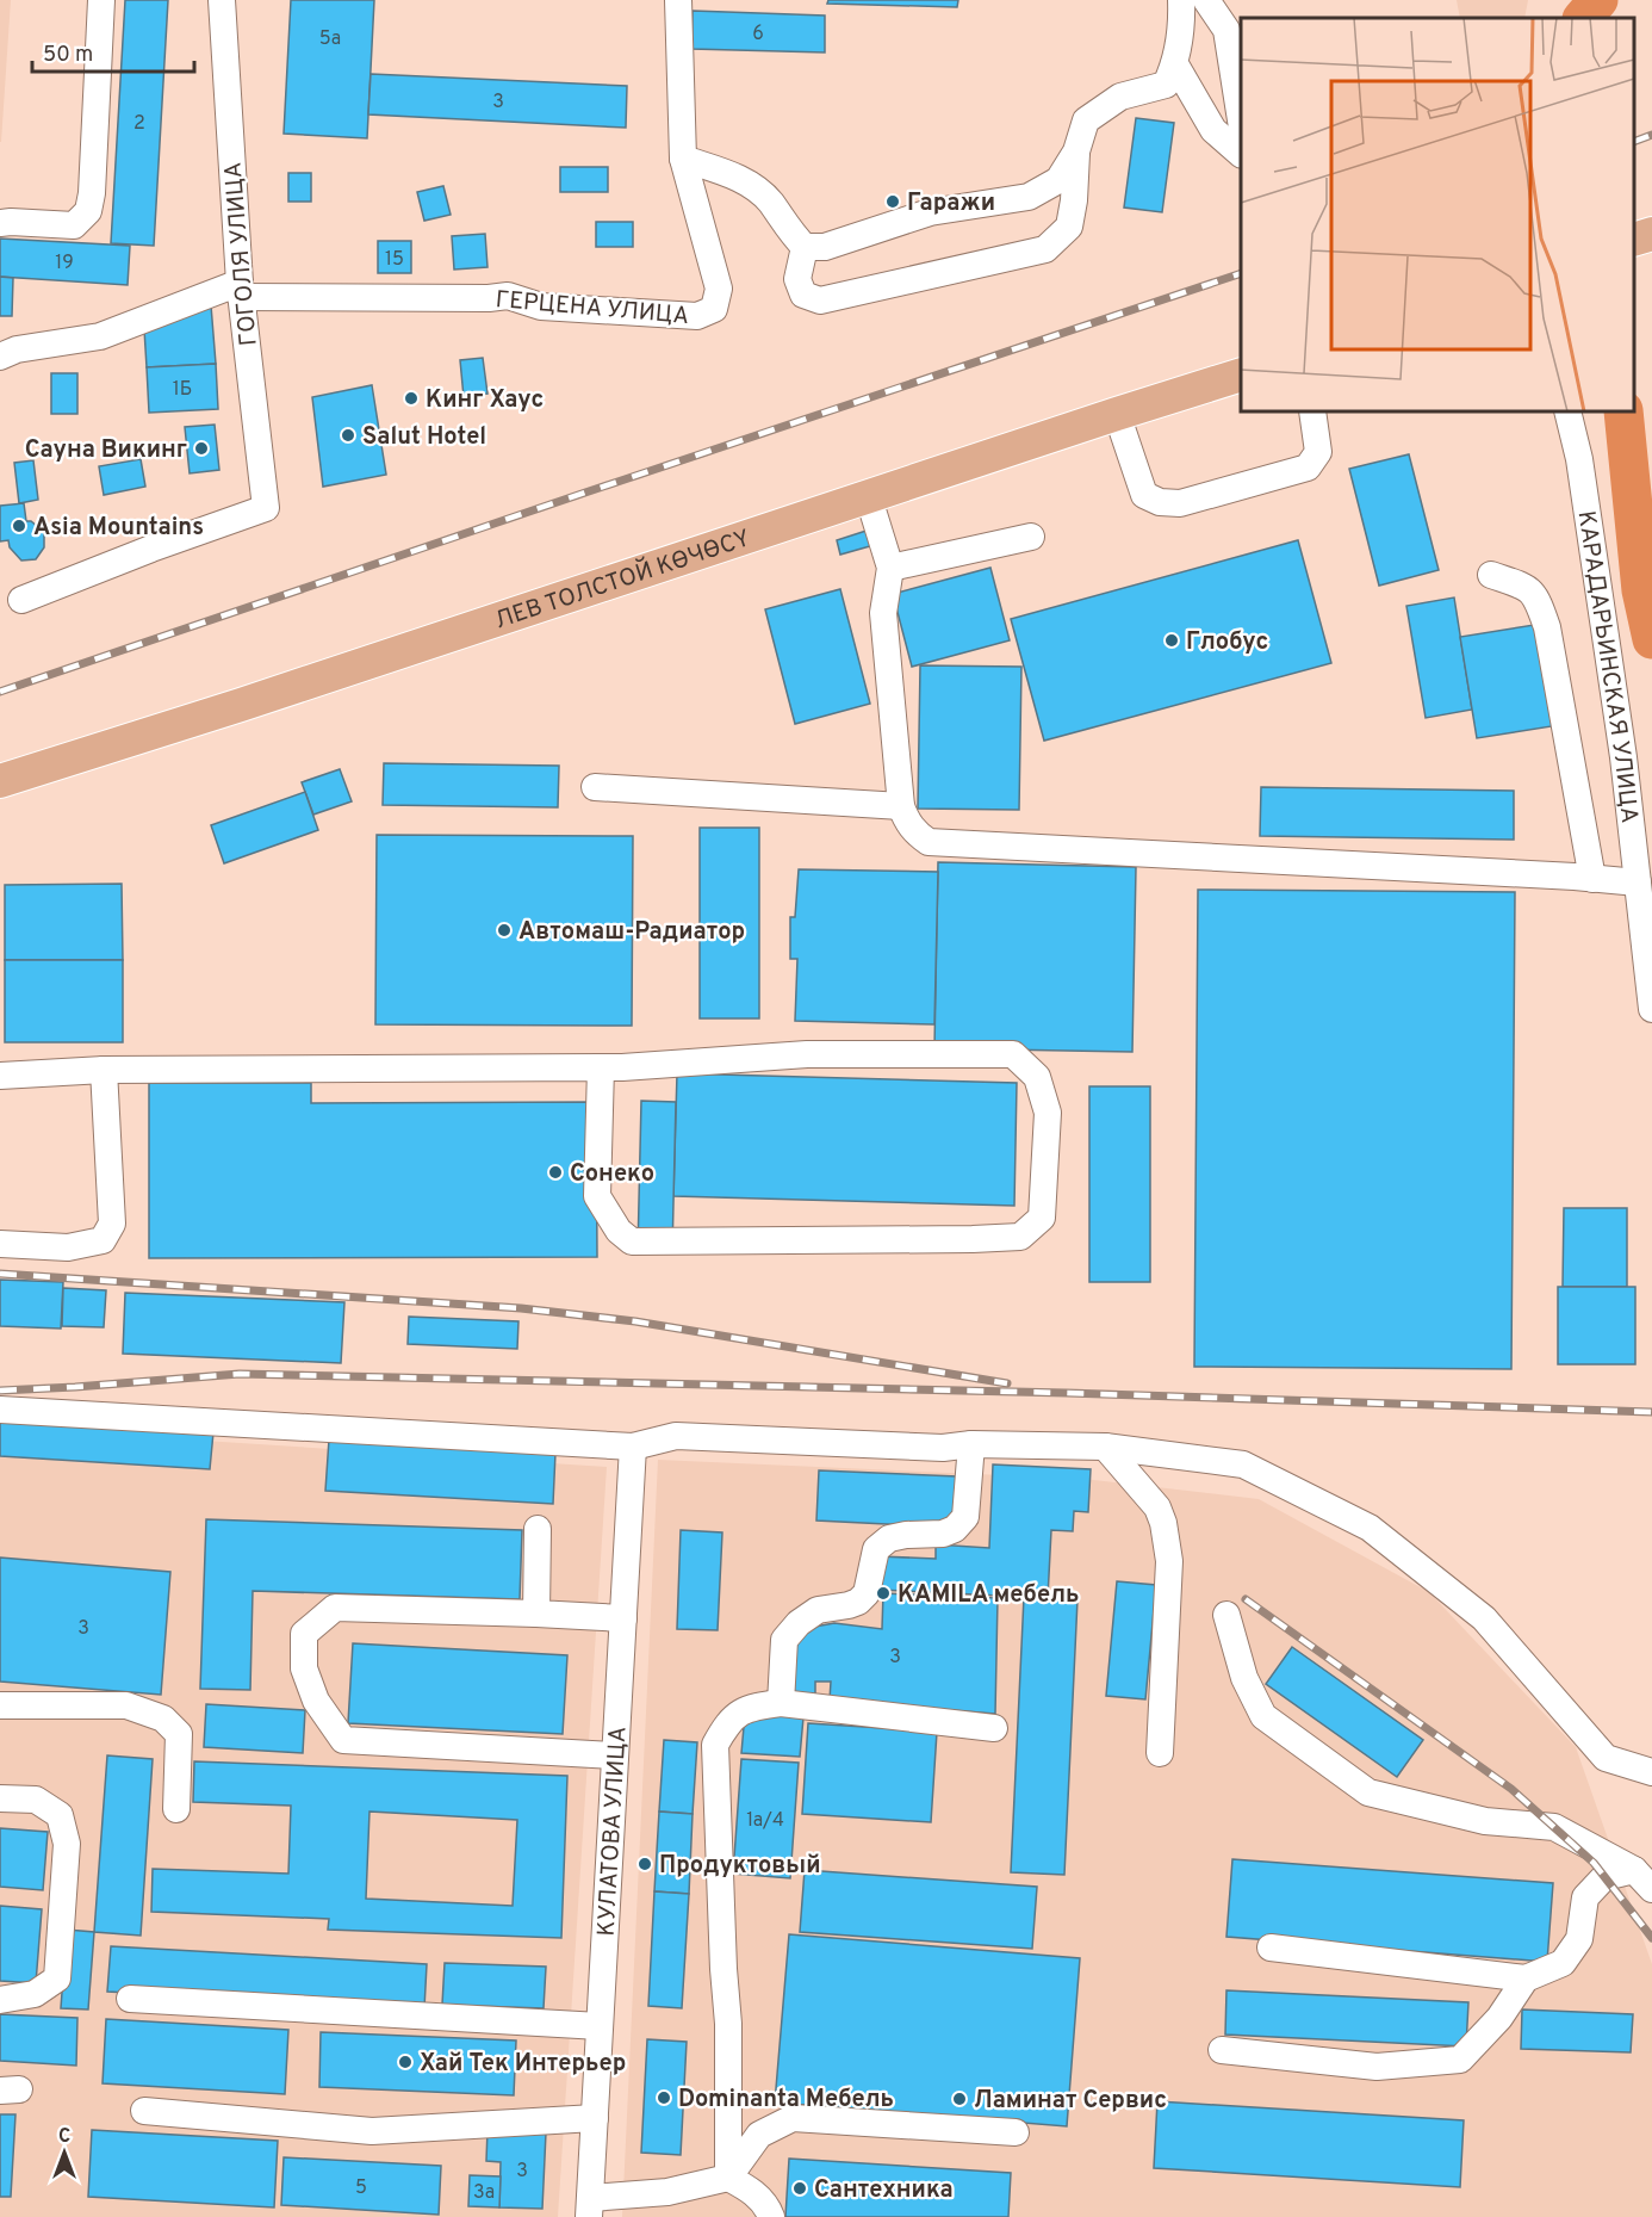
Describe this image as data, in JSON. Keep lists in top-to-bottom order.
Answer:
{
  "streets": {
    "main road": ["ЛЕВ ТОЛСТОЙ КӨЧӨСҮ"],
    "street": [
      "ГОГОЛЯ УЛИЦА",
      "ГЕРЦЕНА УЛИЦА",
      "КАРАДАРЬИНСКАЯ УЛИЦА",
      "КУЛАТОВА УЛИЦА"
    ]
  },
  "crossings": [
    ["ГОГОЛЯ УЛИЦА", "ГЕРЦЕНА УЛИЦА"]
  ],
  "places": [
    "Гаражи",
    "Кинг Хаус",
    "Salut Hotel",
    "Сауна Викинг",
    "Asia Mountains",
    "Глобус",
    "Автомаш-Радиатор",
    "Сонеко",
    "KAMILA мебель",
    "Продуктовый",
    "Хай Тек Интерьер",
    "Dominanta Мебель",
    "Ламинат Сервис",
    "Сантехника"
  ],
  "house_numbers": [
    "6",
    "5а",
    "3",
    "2",
    "15",
    "19",
    "1Б",
    "3",
    "3",
    "1а/4",
    "3",
    "5",
    "3а"
  ],
  "scale_bar": "50 m",
  "north": "top"
}
